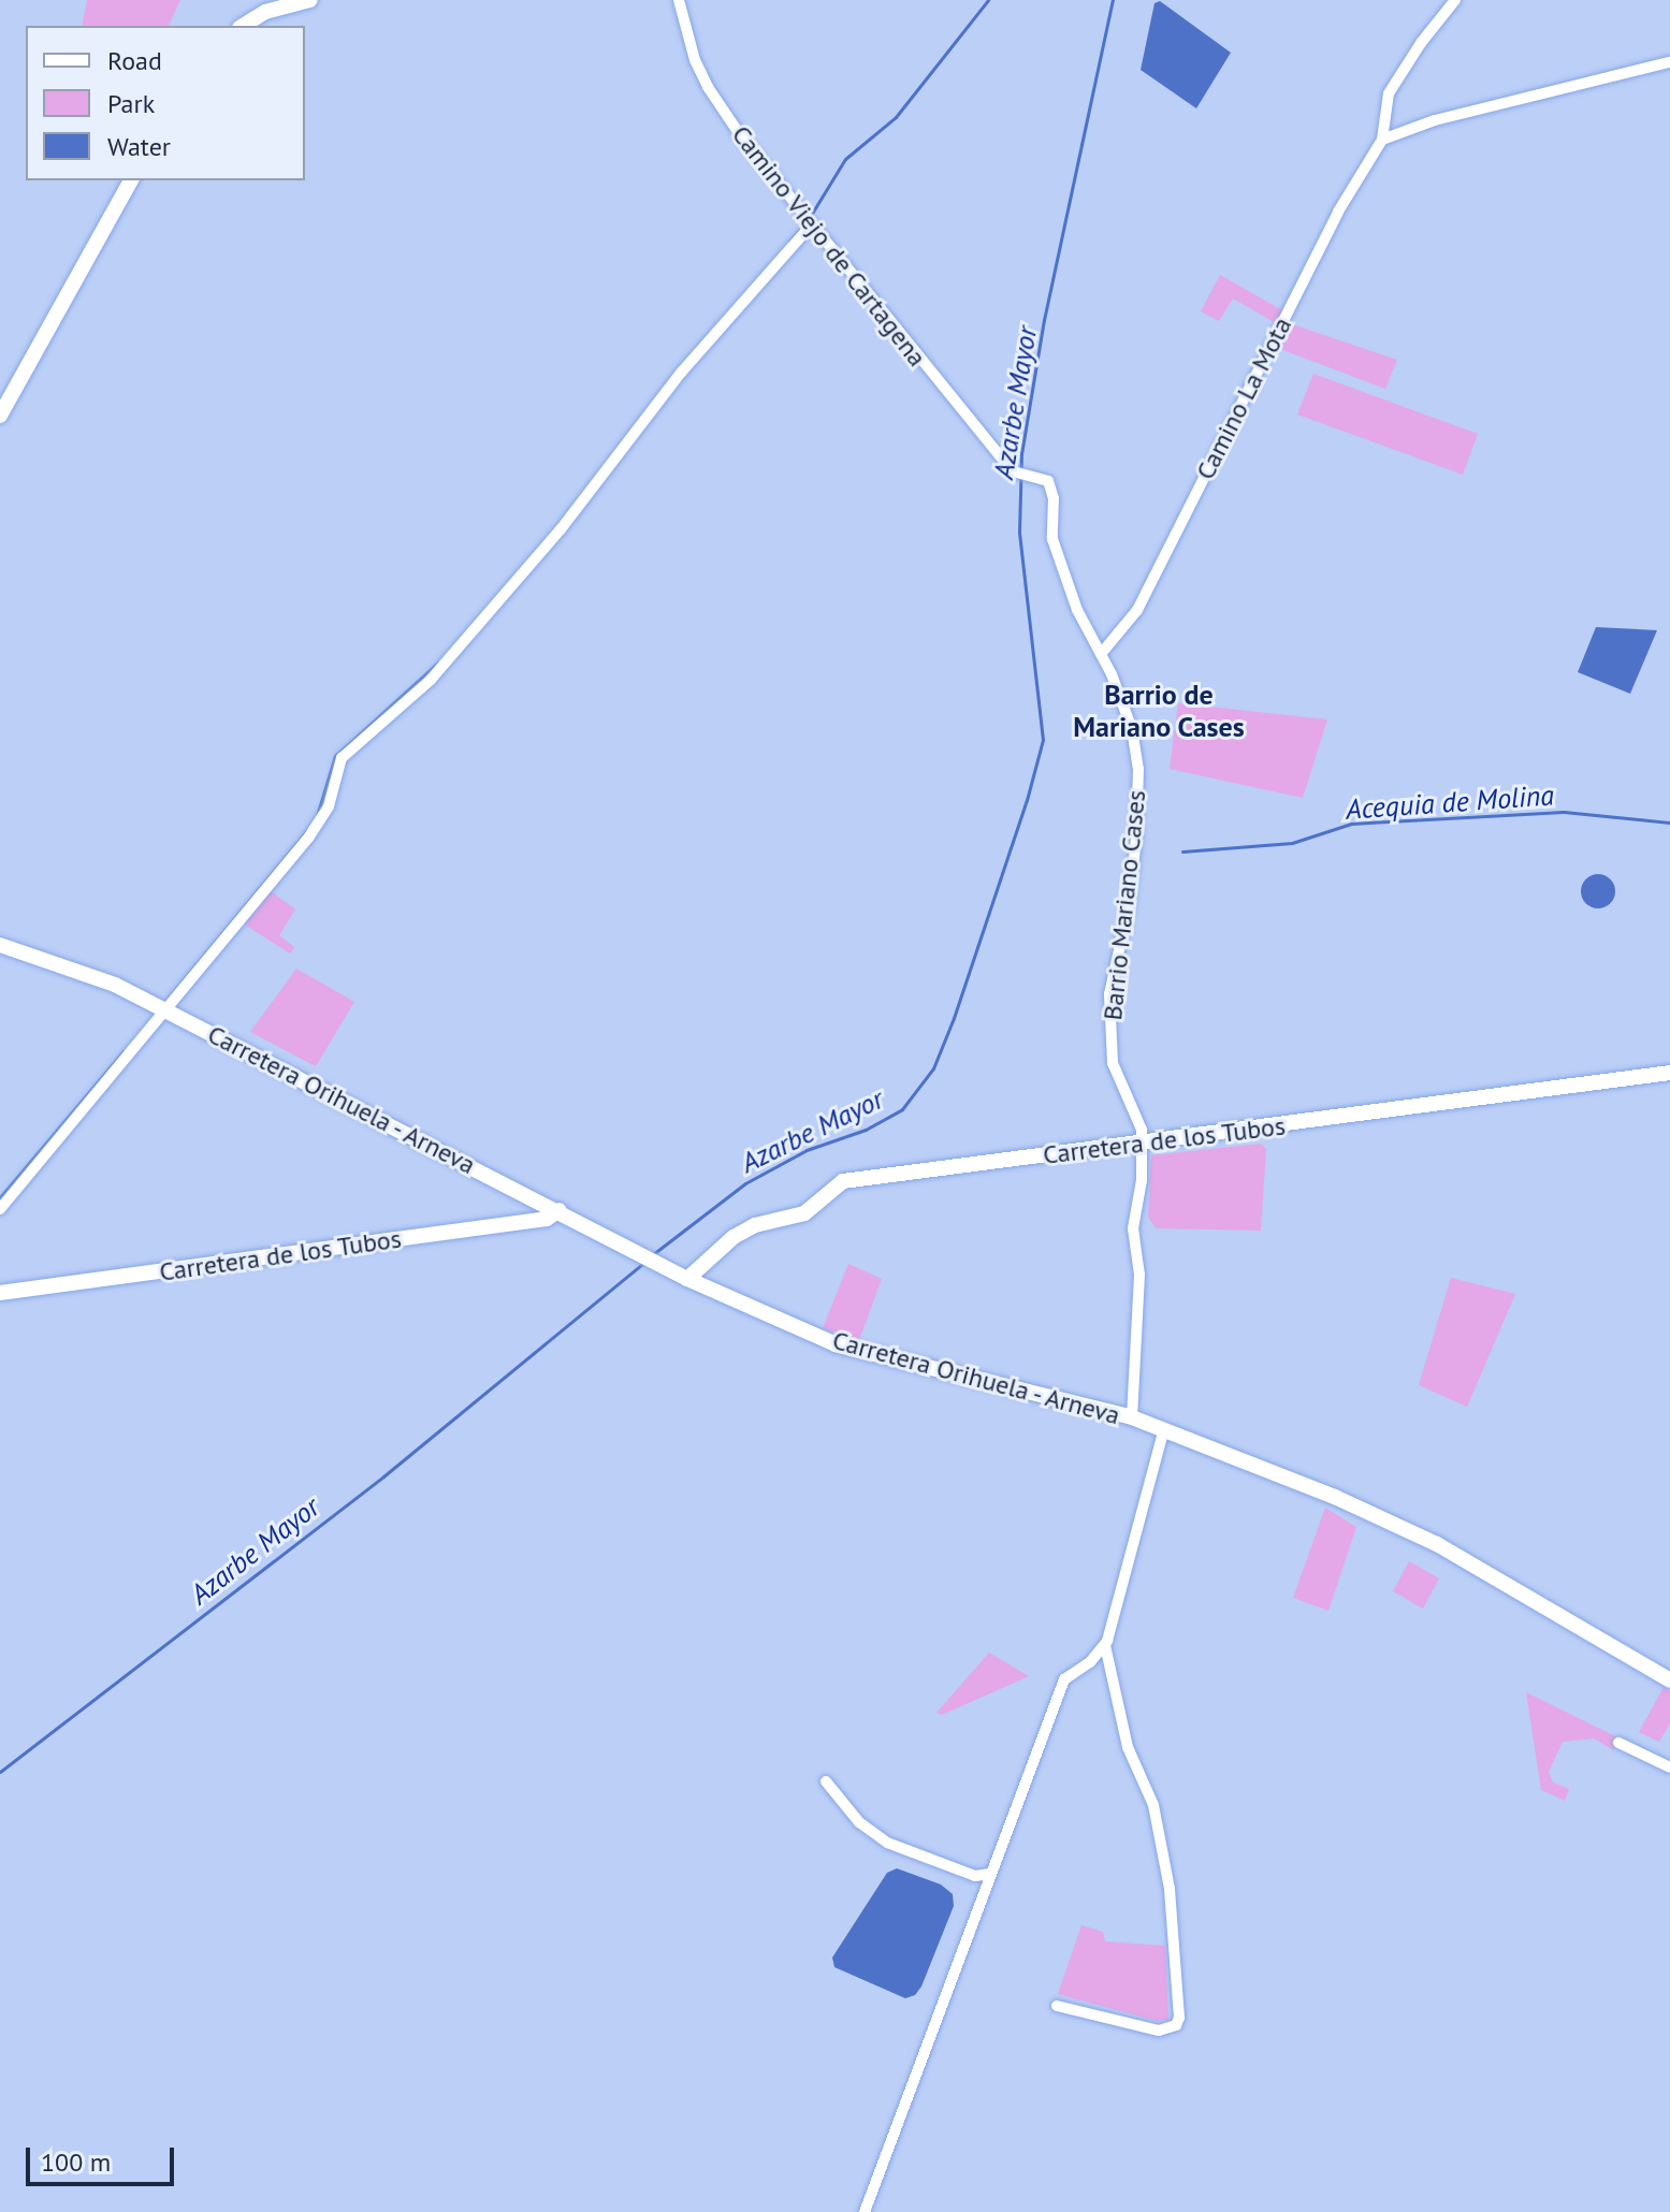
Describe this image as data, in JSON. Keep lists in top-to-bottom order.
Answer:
{
  "streets": {
    "main road": ["Carretera Orihuela - Arneva", "Carretera de los Tubos"],
    "street": ["Camino Viejo de Cartagena", "Camino La Mota", "Barrio Mariano Cases"]
  },
  "crossings": [
    ["Camino Viejo de Cartagena", "Barrio Mariano Cases"],
    ["Camino La Mota", "Barrio Mariano Cases"],
    ["Barrio Mariano Cases", "Carretera Orihuela - Arneva"],
    ["Barrio Mariano Cases", "Carretera de los Tubos"],
    ["Carretera Orihuela - Arneva", "Carretera de los Tubos"]
  ],
  "districts": ["Barrio de Mariano Cases"],
  "water": ["Azarbe Mayor", "Acequia de Molina"],
  "legend": ["Road", "Park", "Water"],
  "scale_bar": "100 m"
}
